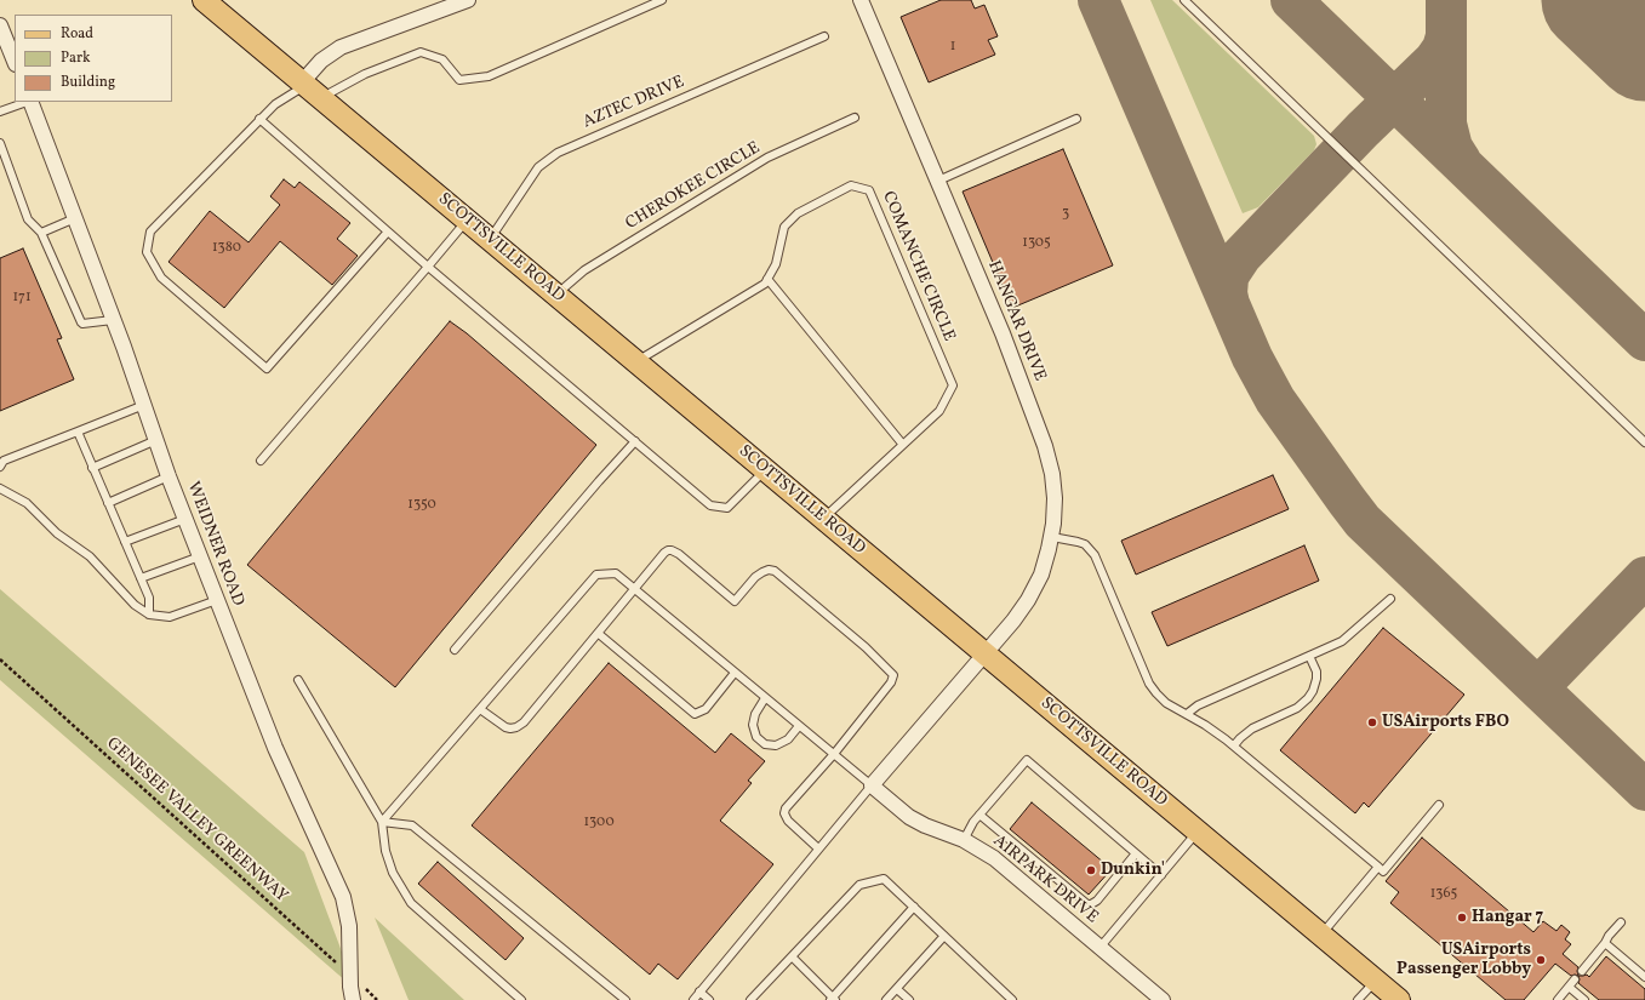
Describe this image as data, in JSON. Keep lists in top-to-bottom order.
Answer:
{
  "streets": {
    "main road": ["SCOTTSVILLE ROAD"],
    "street": ["HANGAR DRIVE", "WEIDNER ROAD", "AIRPARK DRIVE"],
    "lane": ["AZTEC DRIVE", "CHEROKEE CIRCLE", "COMANCHE CIRCLE"],
    "path": ["GENESEE VALLEY GREENWAY"]
  },
  "crossings": [
    ["AZTEC DRIVE", "SCOTTSVILLE ROAD"],
    ["CHEROKEE CIRCLE", "SCOTTSVILLE ROAD"],
    ["SCOTTSVILLE ROAD", "COMANCHE CIRCLE"],
    ["SCOTTSVILLE ROAD", "HANGAR DRIVE"],
    ["WEIDNER ROAD", "GENESEE VALLEY GREENWAY"]
  ],
  "places": [
    "USAirports FBO",
    "Dunkin'",
    "Hangar 7",
    "USAirports Passenger Lobby"
  ],
  "house_numbers": [
    "1",
    "3",
    "1305",
    "1380",
    "171",
    "1350",
    "1300",
    "1365"
  ],
  "legend": ["Road", "Park", "Building"]
}
